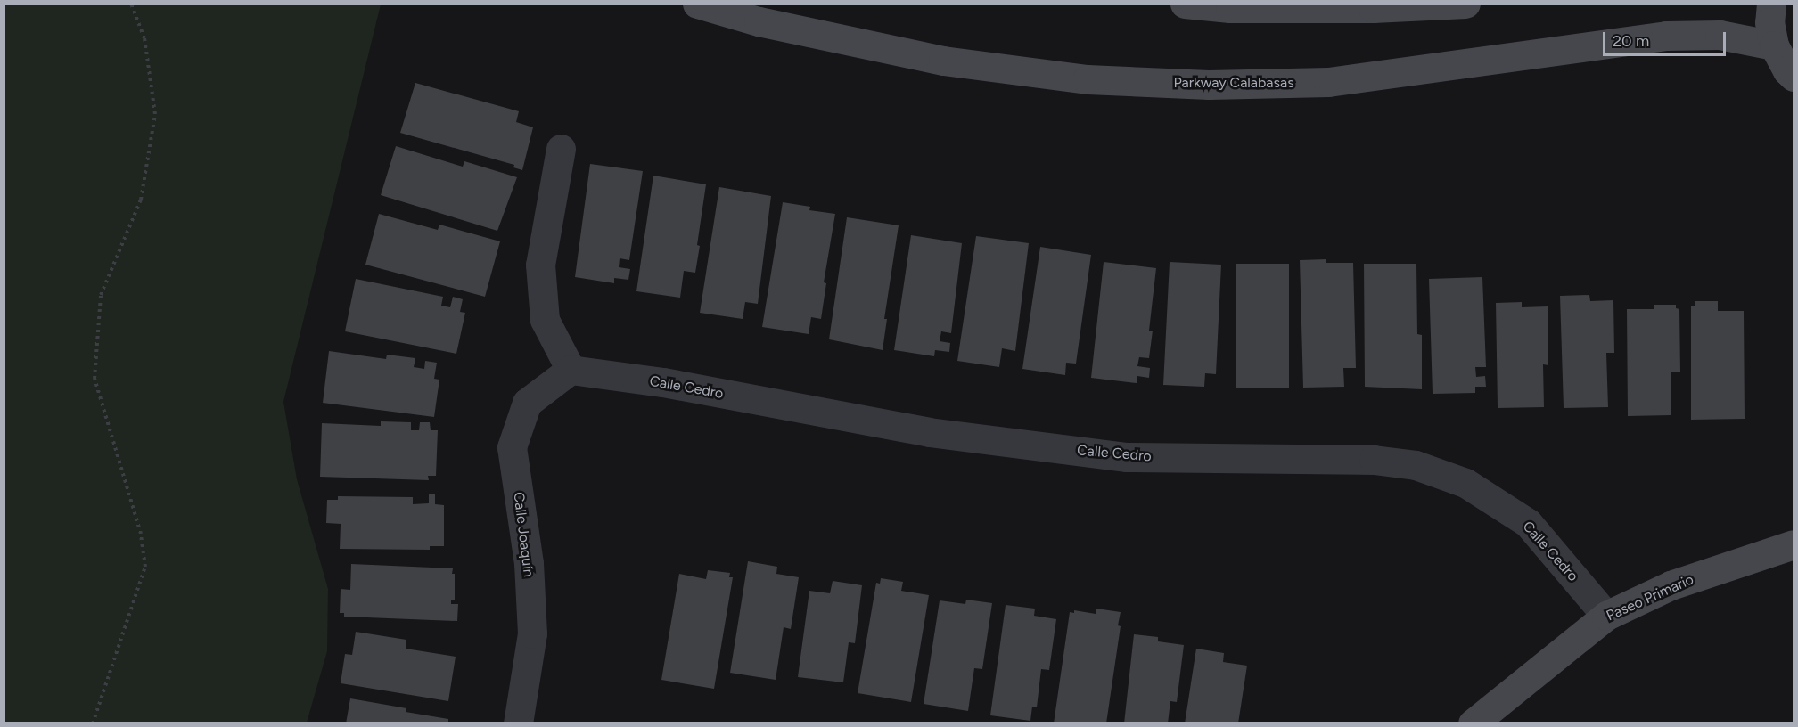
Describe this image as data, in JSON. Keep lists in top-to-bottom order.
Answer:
{
  "streets": {
    "street": [
      "Parkway Calabasas",
      "Calle Cedro",
      "Calle Joaquín",
      "Paseo Primario"
    ]
  },
  "crossings": [
    ["Calle Cedro", "Calle Joaquín"],
    ["Calle Cedro", "Paseo Primario"]
  ],
  "scale_bar": "20 m"
}
